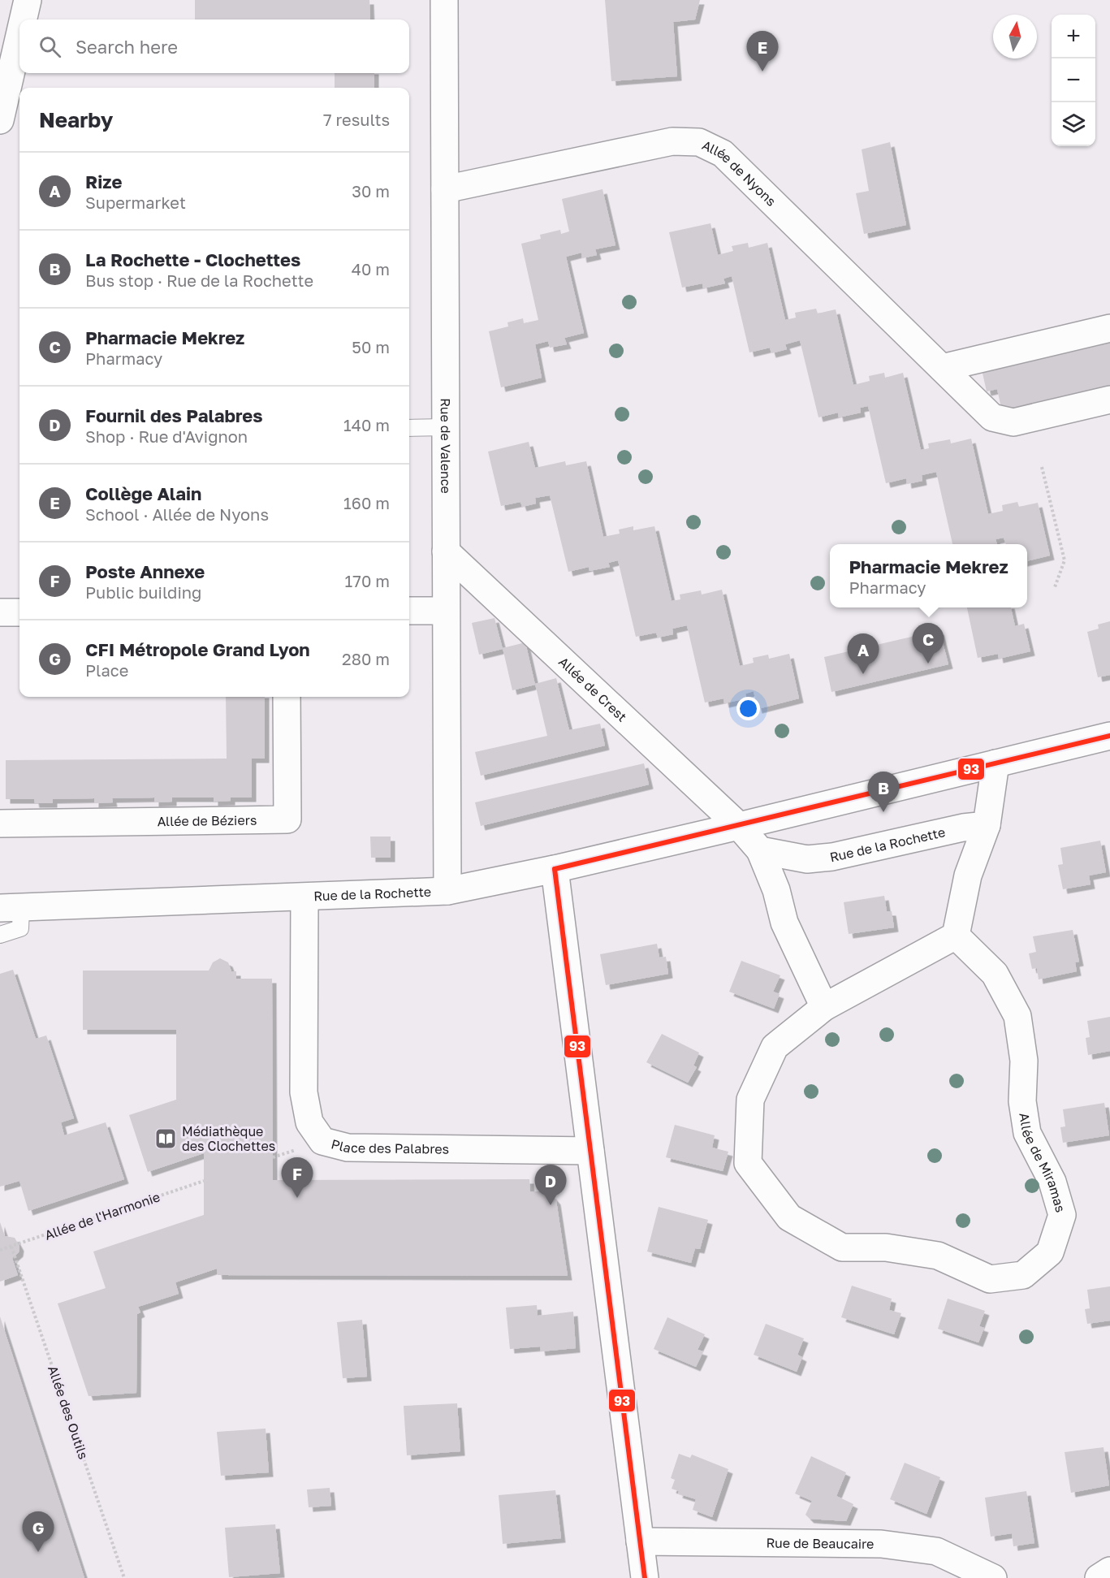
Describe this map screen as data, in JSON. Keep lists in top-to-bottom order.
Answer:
{
  "streets": {
    "street": [
      "Allée de Nyons",
      "Rue de Valence",
      "Allée de Crest",
      "Allée de Béziers",
      "Rue de la Rochette",
      "Place des Palabres",
      "Allée de Miramas",
      "Rue de Beaucaire"
    ],
    "path": ["Allée de l'Harmonie", "Allée des Outils"]
  },
  "crossings": [
    ["Allée de Nyons", "Rue de Valence"],
    ["Rue de Valence", "Allée de Crest"],
    ["Rue de Valence", "Rue de la Rochette"],
    ["Allée de Crest", "Rue de la Rochette"],
    ["Rue de la Rochette", "Place des Palabres"],
    ["Allée de l'Harmonie", "Allée des Outils"]
  ],
  "places": {
    "library": ["Médiathèque des Clochettes"]
  },
  "lines": ["transit line 93"],
  "north": "top",
  "page": {
    "map_buttons": ["+", "−"],
    "search": "Search here",
    "pins": [
      "E",
      "C",
      "A",
      "B",
      "F",
      "D",
      "G"
    ],
    "heading": ["Nearby", "7 results"],
    "list": [
      {
        "mark": "A",
        "name": "Rize",
        "note": "Supermarket",
        "value": "30 m"
      },
      {
        "mark": "B",
        "name": "La Rochette - Clochettes",
        "note": "Bus stop · Rue de la Rochette",
        "value": "40 m"
      },
      {
        "mark": "C",
        "name": "Pharmacie Mekrez",
        "note": "Pharmacy",
        "value": "50 m"
      },
      {
        "mark": "D",
        "name": "Fournil des Palabres",
        "note": "Shop · Rue d'Avignon",
        "value": "140 m"
      },
      {
        "mark": "E",
        "name": "Collège Alain",
        "note": "School · Allée de Nyons",
        "value": "160 m"
      },
      {
        "mark": "F",
        "name": "Poste Annexe",
        "note": "Public building",
        "value": "170 m"
      },
      {
        "mark": "G",
        "name": "CFI Métropole Grand Lyon",
        "note": "Place",
        "value": "280 m"
      }
    ],
    "popup": ["Pharmacie Mekrez", "Pharmacy"]
  }
}
